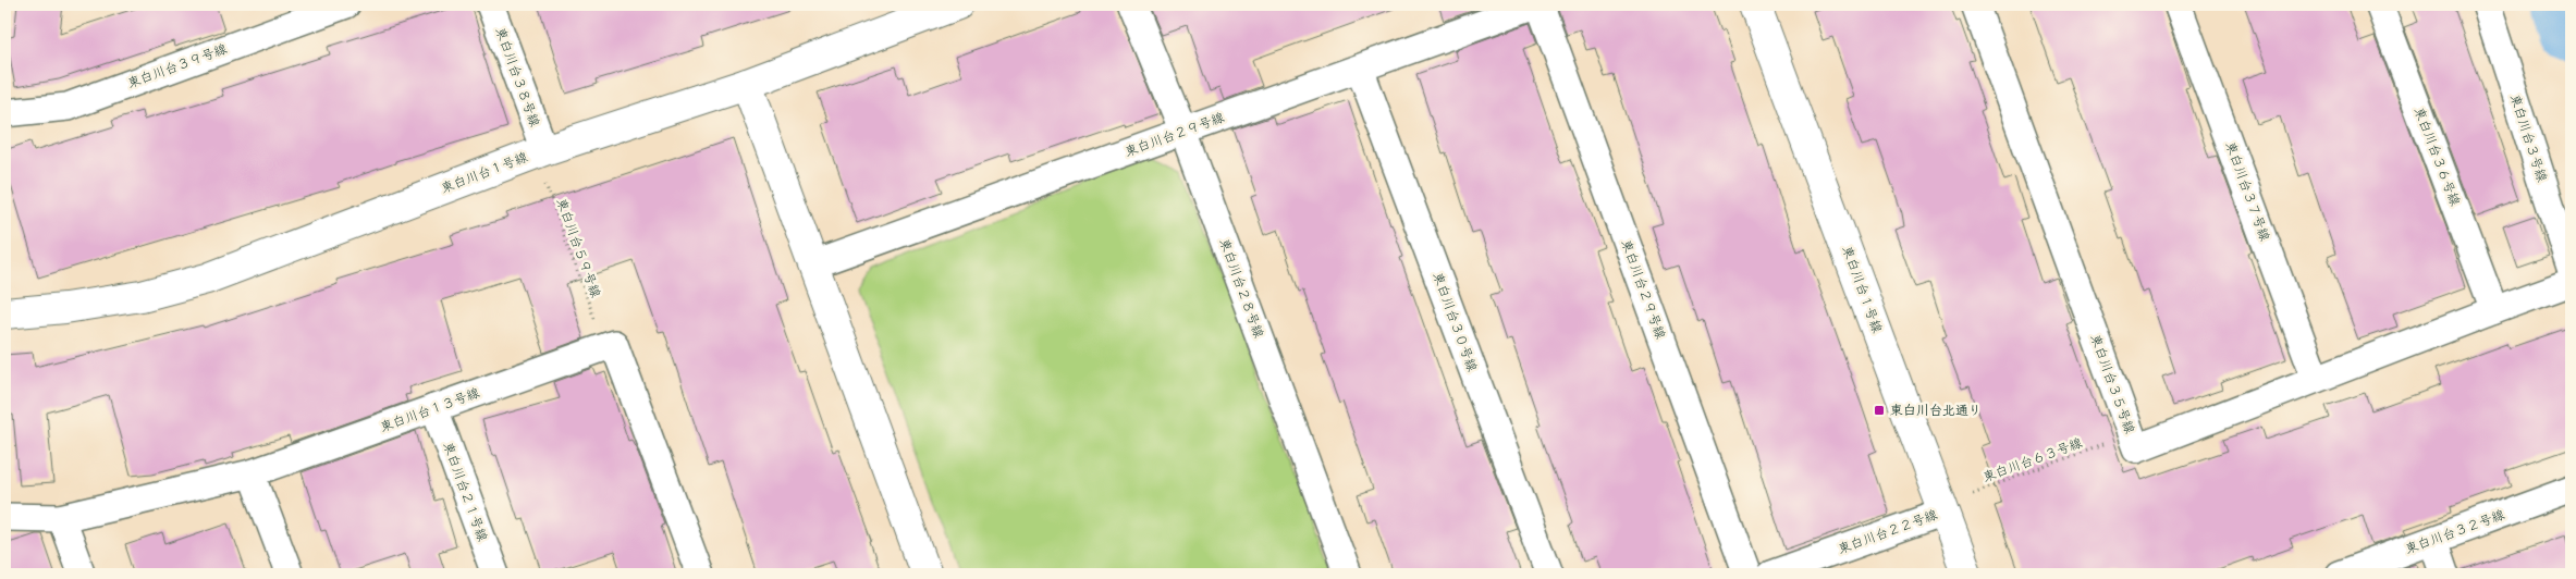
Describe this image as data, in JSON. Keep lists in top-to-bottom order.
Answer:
{
  "streets": {
    "street": [
      "東白川台３９号線",
      "東白川台３８号線",
      "東白川台２９号線",
      "東白川台３号線",
      "東白川台３６号線",
      "東白川台１号線",
      "東白川台３７号線",
      "東白川台２８号線",
      "東白川台３０号線",
      "東白川台３５号線",
      "東白川台１３号線",
      "東白川台２１号線",
      "東白川台２２号線",
      "東白川台３２号線"
    ],
    "path": ["東白川台５９号線", "東白川台６３号線"]
  },
  "crossings": [
    ["東白川台３８号線", "東白川台１号線"],
    ["東白川台３８号線", "東白川台５９号線"],
    ["東白川台２９号線", "東白川台２８号線"],
    ["東白川台２９号線", "東白川台３０号線"],
    ["東白川台３６号線", "東白川台３５号線"],
    ["東白川台１号線", "東白川台５９号線"],
    ["東白川台１号線", "東白川台６３号線"],
    ["東白川台１号線", "東白川台２２号線"],
    ["東白川台３７号線", "東白川台３５号線"],
    ["東白川台５９号線", "東白川台１３号線"],
    ["東白川台３５号線", "東白川台６３号線"],
    ["東白川台１３号線", "東白川台２１号線"],
    ["東白川台６３号線", "東白川台２２号線"]
  ],
  "places": {
    "transit": ["東白川台北通り"]
  }
}
